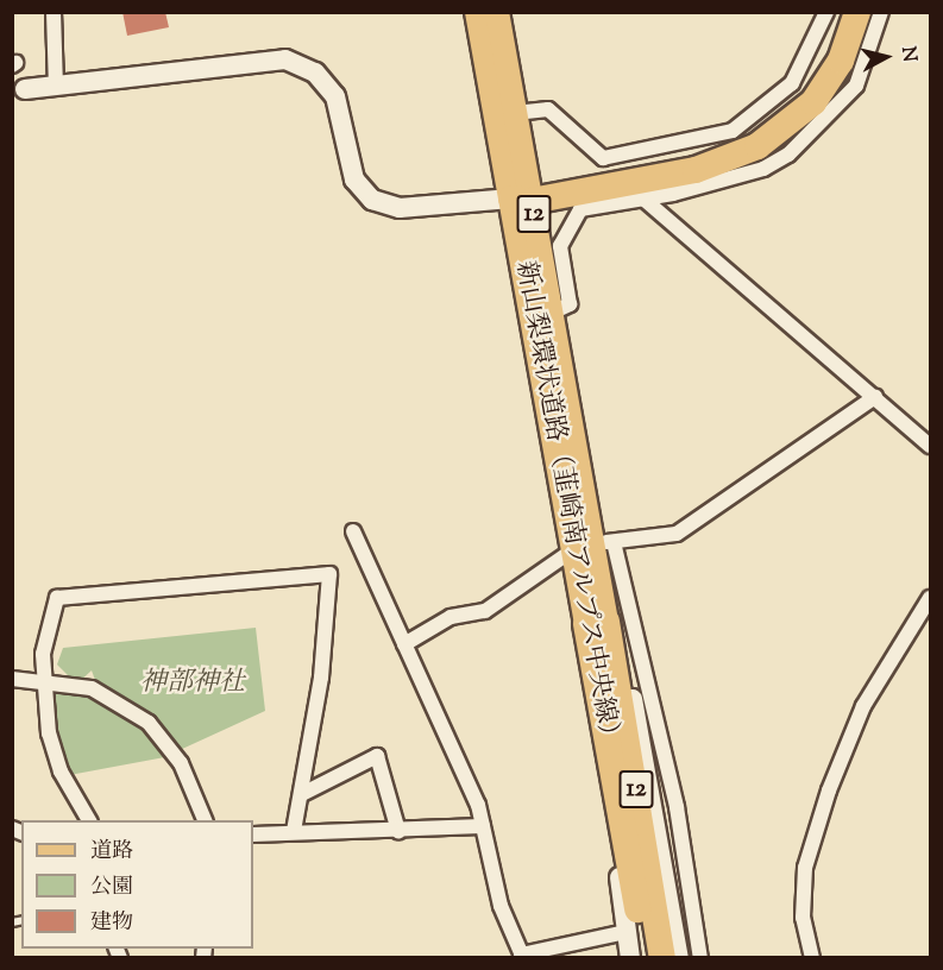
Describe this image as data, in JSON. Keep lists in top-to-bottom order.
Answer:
{
  "streets": {
    "highway": ["12", "新山梨環状道路（韮崎南アルプス中央線）"]
  },
  "parks": ["神部神社"],
  "legend": ["道路", "公園", "建物"],
  "north": "right"
}
